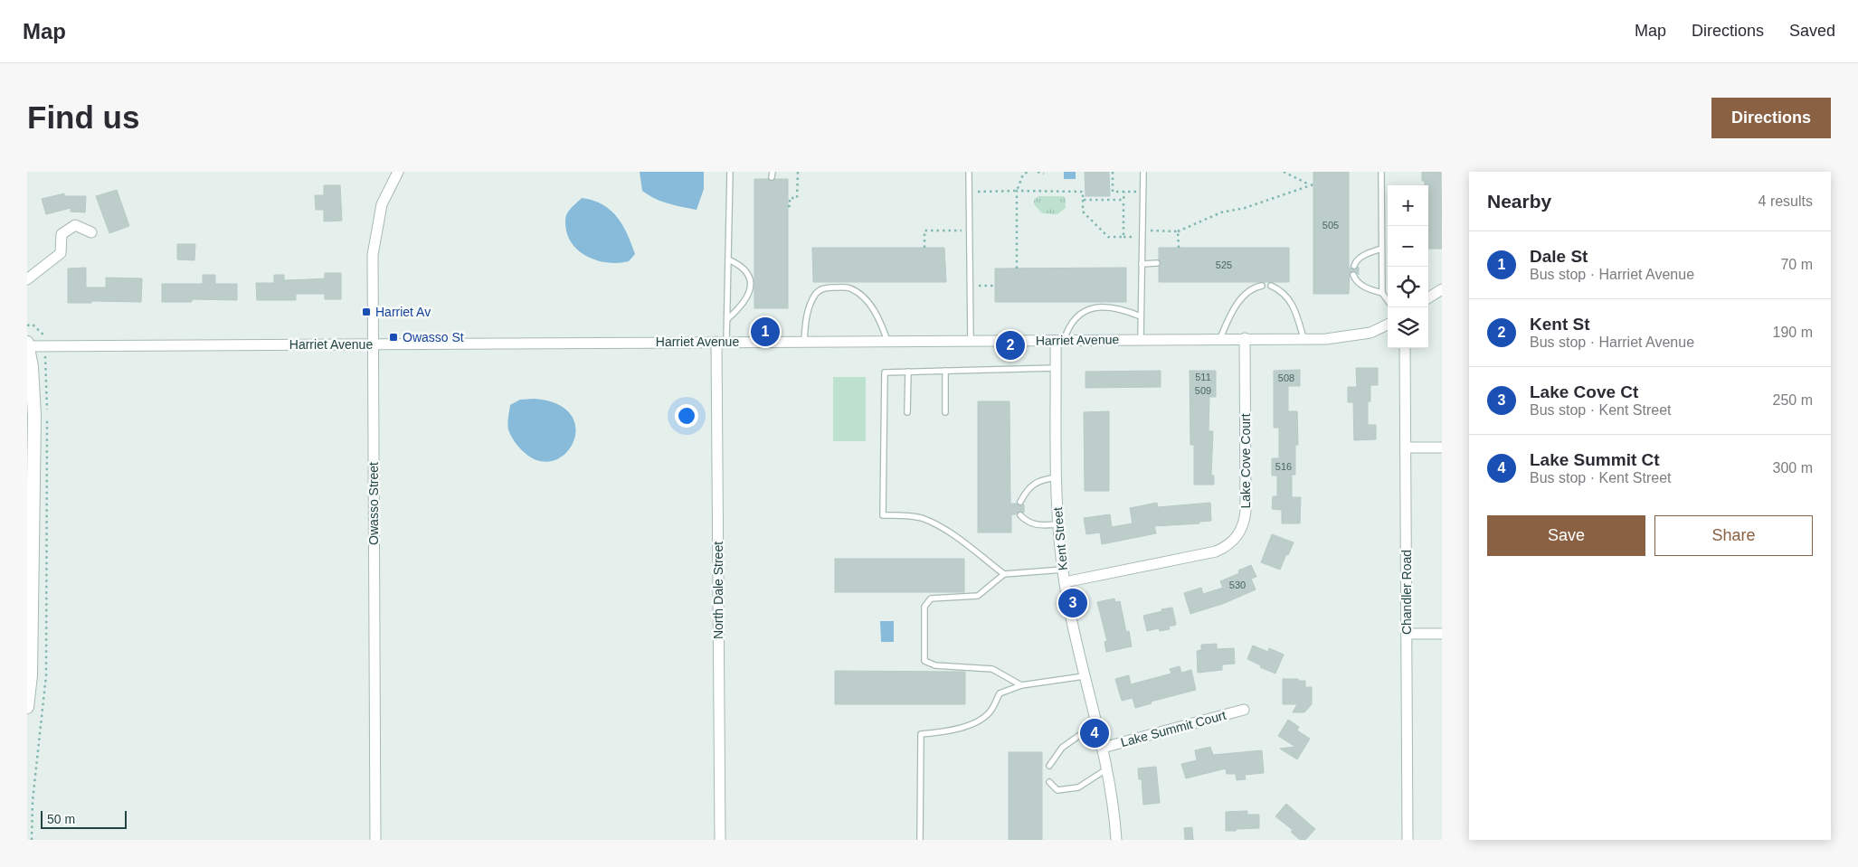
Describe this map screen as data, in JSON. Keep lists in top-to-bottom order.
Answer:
{
  "streets": {
    "street": [
      "Harriet Avenue",
      "Lake Cove Court",
      "Owasso Street",
      "Kent Street",
      "North Dale Street",
      "Chandler Road",
      "Lake Summit Court"
    ]
  },
  "crossings": [
    ["Harriet Avenue", "Lake Cove Court"],
    ["Harriet Avenue", "Owasso Street"],
    ["Harriet Avenue", "Kent Street"],
    ["Harriet Avenue", "North Dale Street"],
    ["Lake Cove Court", "Kent Street"],
    ["Kent Street", "Lake Summit Court"]
  ],
  "places": {
    "transit": ["Harriet Av", "Owasso St"]
  },
  "house_numbers": [
    "505",
    "525",
    "511",
    "508",
    "509",
    "516",
    "530"
  ],
  "scale_bar": "50 m",
  "page": {
    "header": "Map",
    "nav": ["Map", "Directions", "Saved"],
    "buttons": [
      "Directions",
      ["Save", "Share"]
    ],
    "title": "Find us",
    "heading": ["Nearby", "4 results"],
    "map_buttons": ["+", "−"],
    "list": [
      {
        "mark": "1",
        "name": "Dale St",
        "note": "Bus stop · Harriet Avenue",
        "value": "70 m"
      },
      {
        "mark": "2",
        "name": "Kent St",
        "note": "Bus stop · Harriet Avenue",
        "value": "190 m"
      },
      {
        "mark": "3",
        "name": "Lake Cove Ct",
        "note": "Bus stop · Kent Street",
        "value": "250 m"
      },
      {
        "mark": "4",
        "name": "Lake Summit Ct",
        "note": "Bus stop · Kent Street",
        "value": "300 m"
      }
    ],
    "pins": [
      "1",
      "2",
      "3",
      "4"
    ],
    "scale": "50 m"
  }
}
